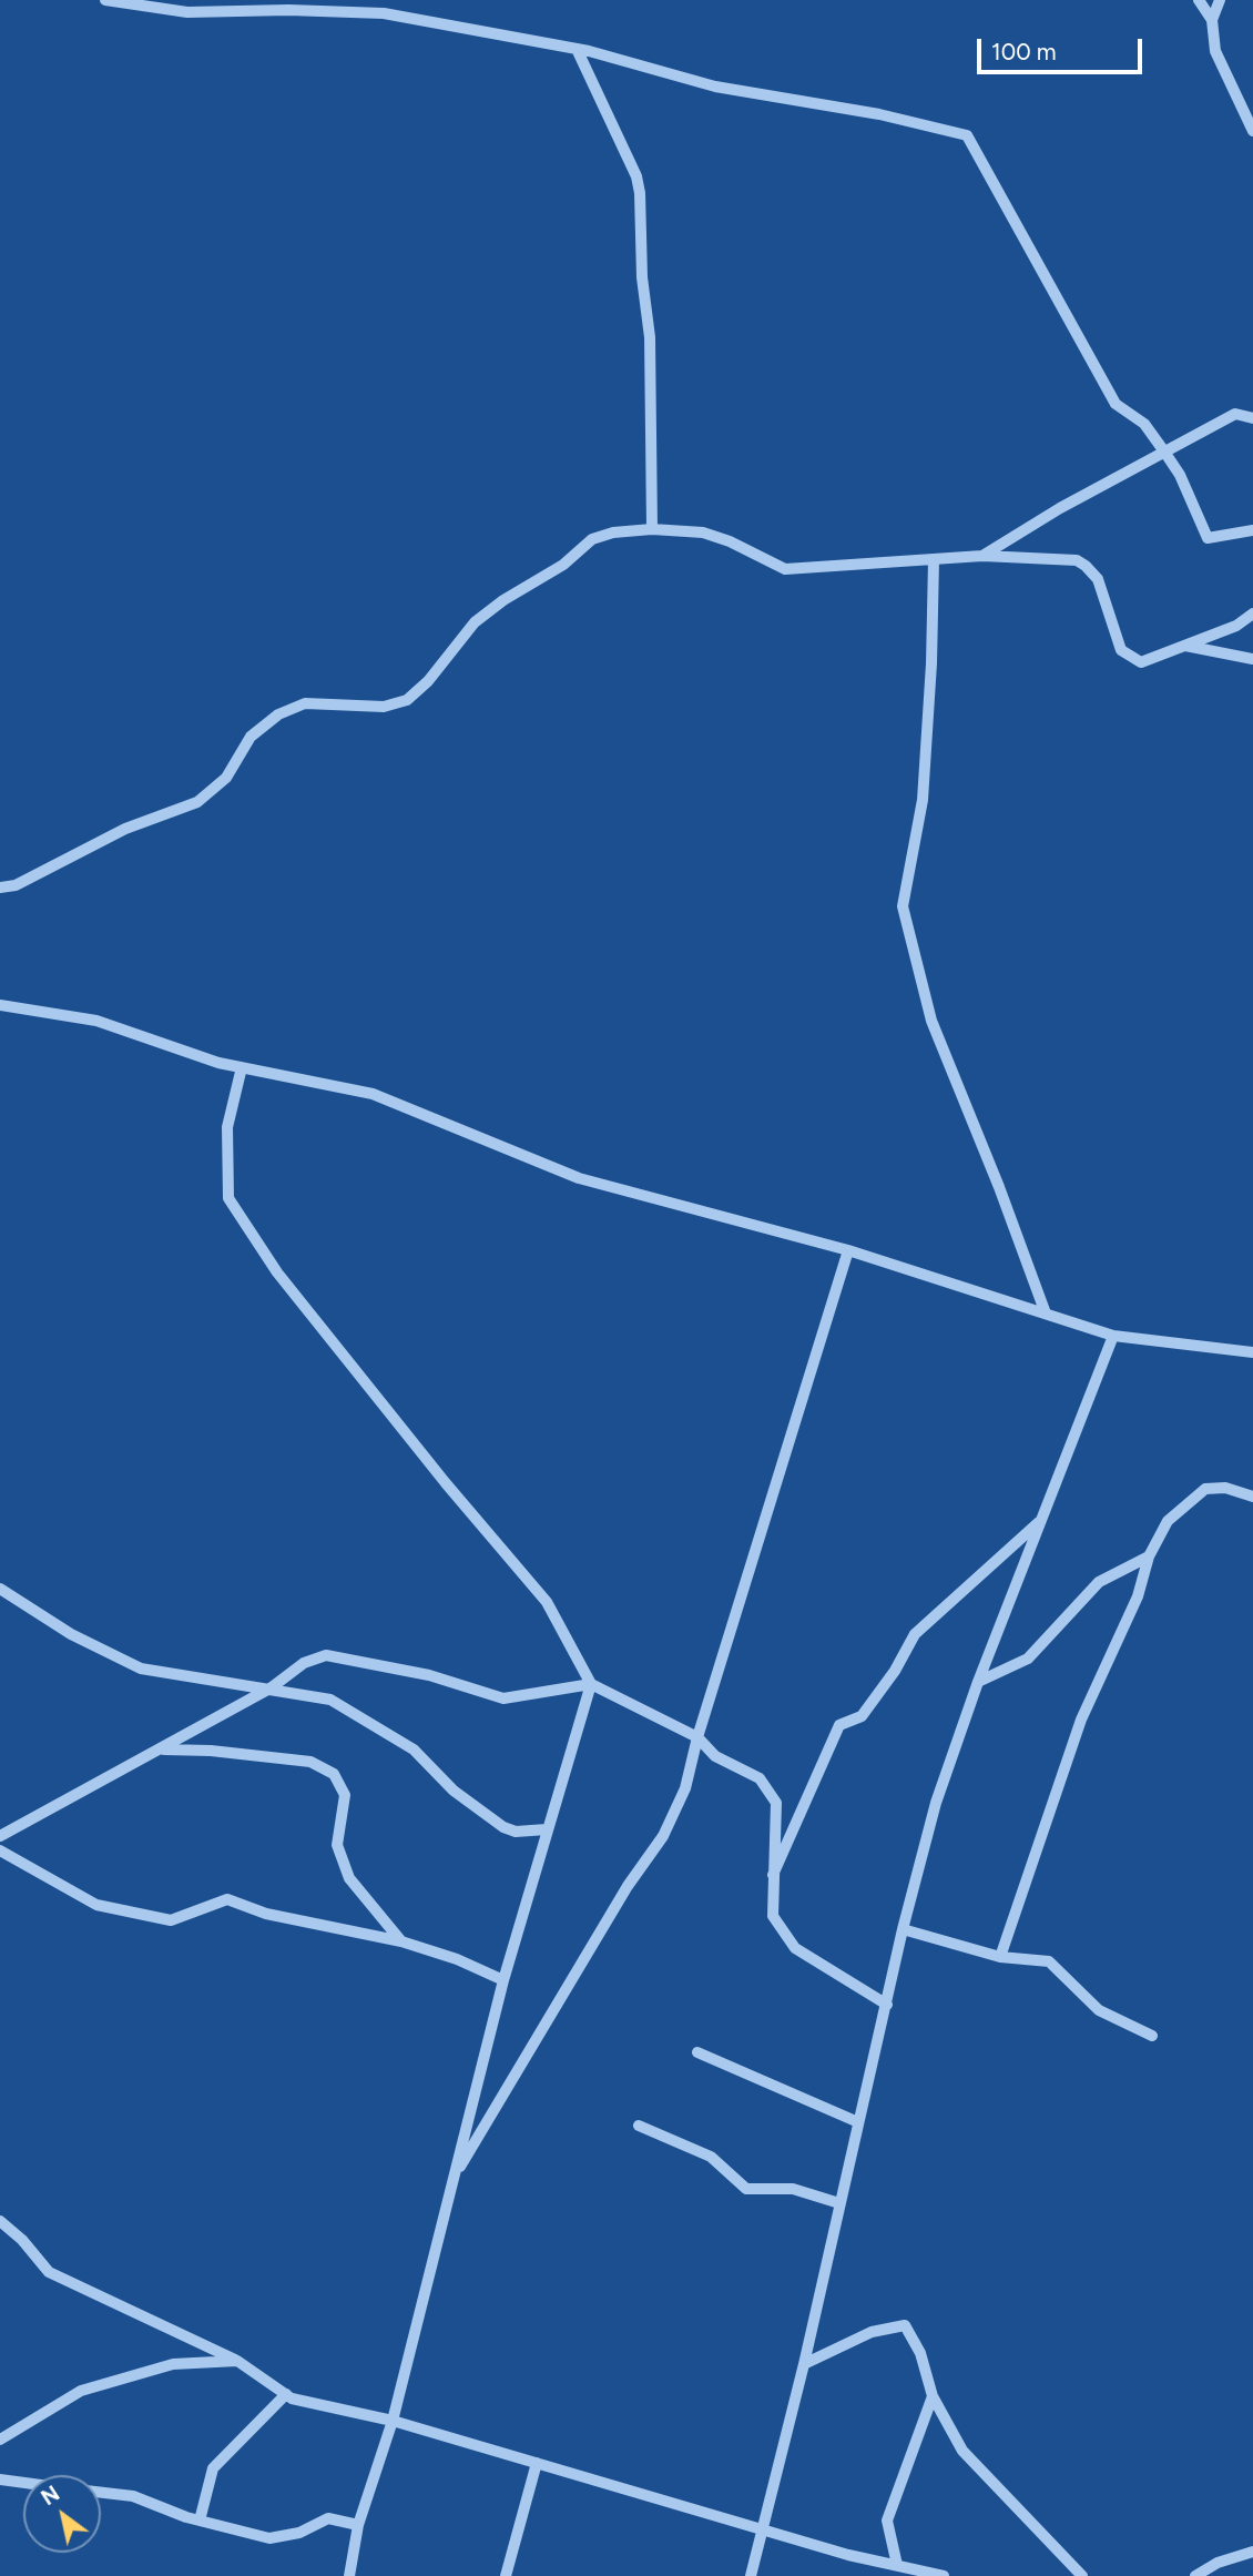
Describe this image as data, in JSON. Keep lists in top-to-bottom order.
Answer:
{
  "scale_bar": "100 m",
  "north": "top left"
}
